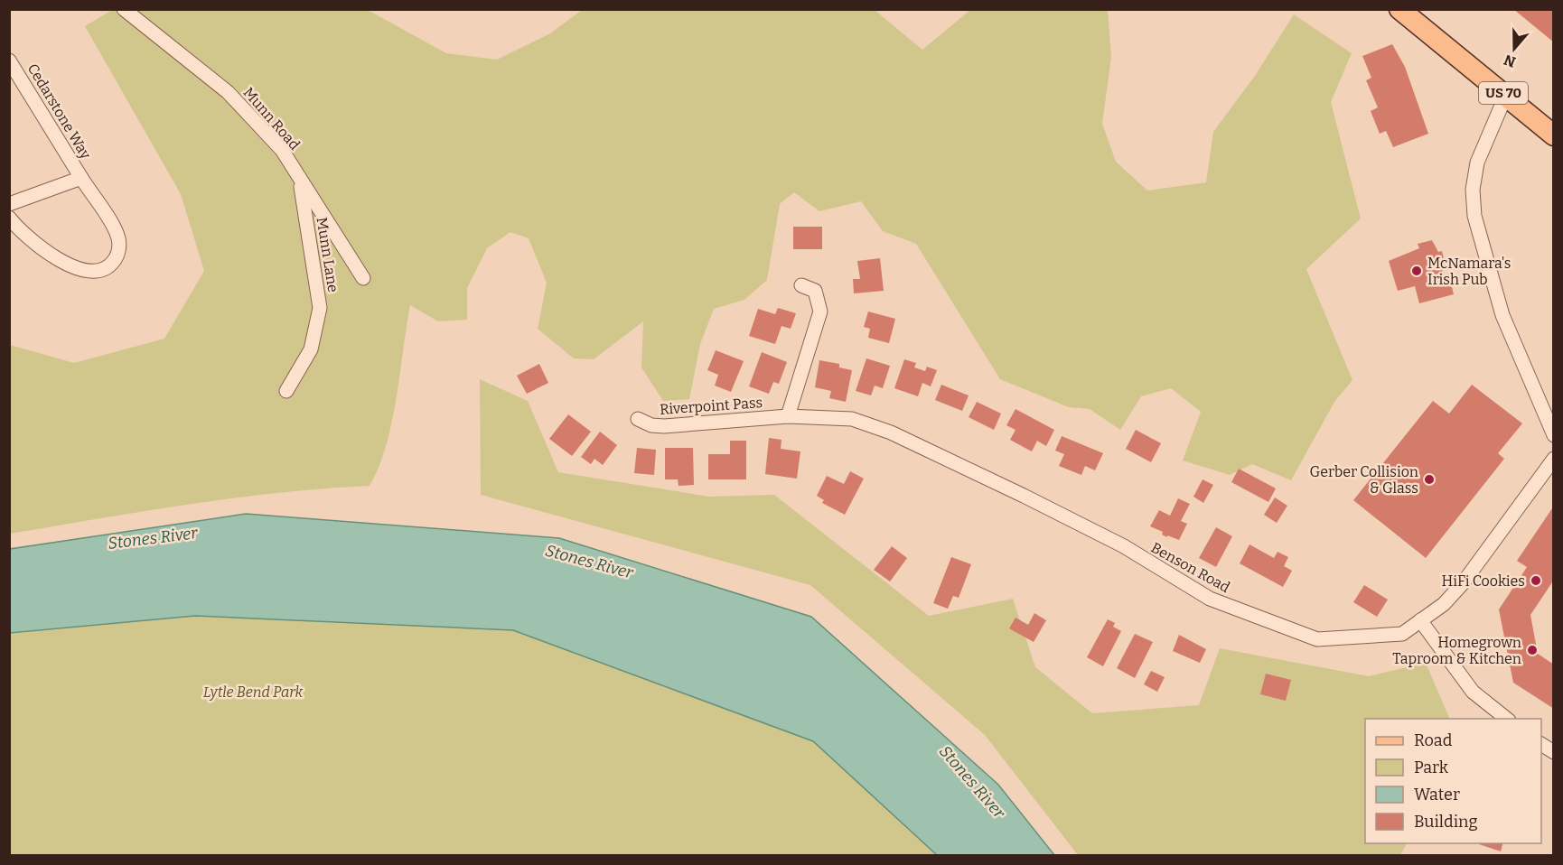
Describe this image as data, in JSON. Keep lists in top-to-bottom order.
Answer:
{
  "streets": {
    "main road": ["US 70"],
    "street": [
      "Cedarstone Way",
      "Munn Road",
      "Munn Lane",
      "Riverpoint Pass",
      "Benson Road"
    ]
  },
  "crossings": [
    ["Munn Road", "Munn Lane"],
    ["Riverpoint Pass", "Benson Road"]
  ],
  "water": ["Stones River"],
  "parks": ["Lytle Bend Park"],
  "places": [
    "McNamara's Irish Pub",
    "Gerber Collision & Glass",
    "HiFi Cookies",
    "Homegrown Taproom & Kitchen"
  ],
  "legend": [
    "Road",
    "Park",
    "Water",
    "Building"
  ],
  "north": "bottom"
}
